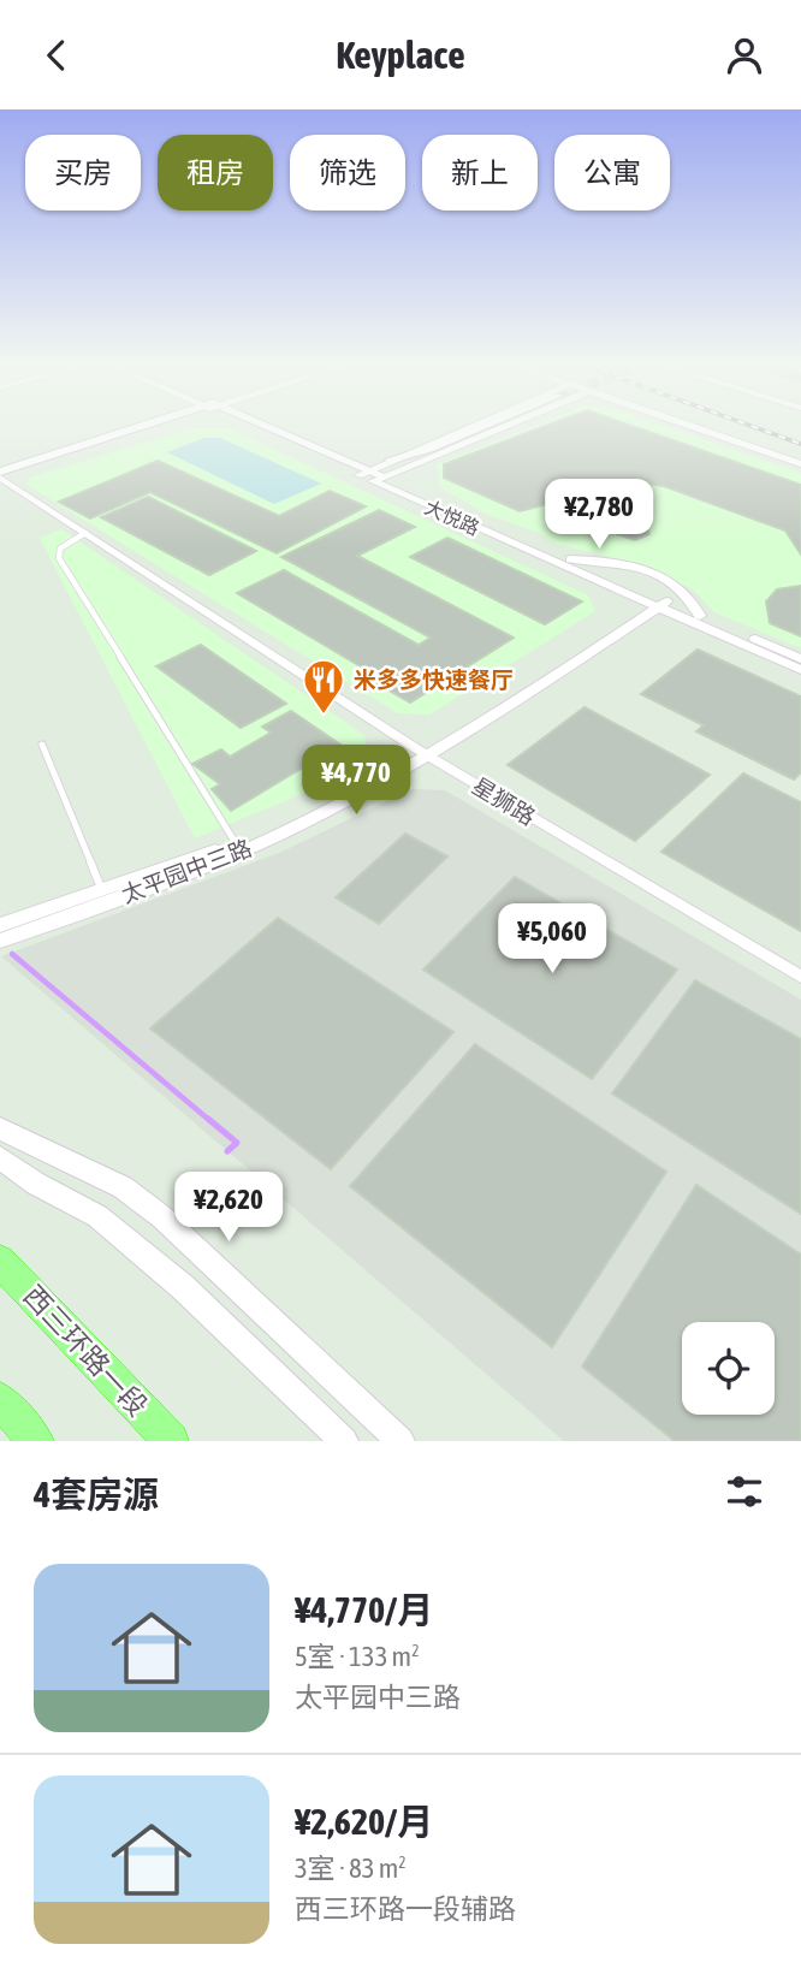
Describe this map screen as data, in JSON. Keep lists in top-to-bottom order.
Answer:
{
  "streets": {
    "highway": ["西三环路一段"],
    "main road": ["大悦路"],
    "street": ["星狮路", "太平园中三路"]
  },
  "crossings": [
    ["大悦路", "太平园中三路"],
    ["星狮路", "太平园中三路"]
  ],
  "places": {
    "restaurant": ["米多多快速餐厅"]
  },
  "page": {
    "header": "Keyplace",
    "chip": [
      "买房",
      "租房",
      "筛选",
      "新上",
      "公寓"
    ],
    "price": [
      "¥2,780",
      "¥4,770",
      "¥5,060",
      "¥2,620"
    ],
    "heading": "4套房源",
    "list": [
      {
        "name": "¥4,770/月",
        "note": "5室 · 133 m² · 太平园中三路"
      },
      {
        "name": "¥2,620/月",
        "note": "3室 · 83 m² · 西三环路一段辅路"
      }
    ]
  }
}
